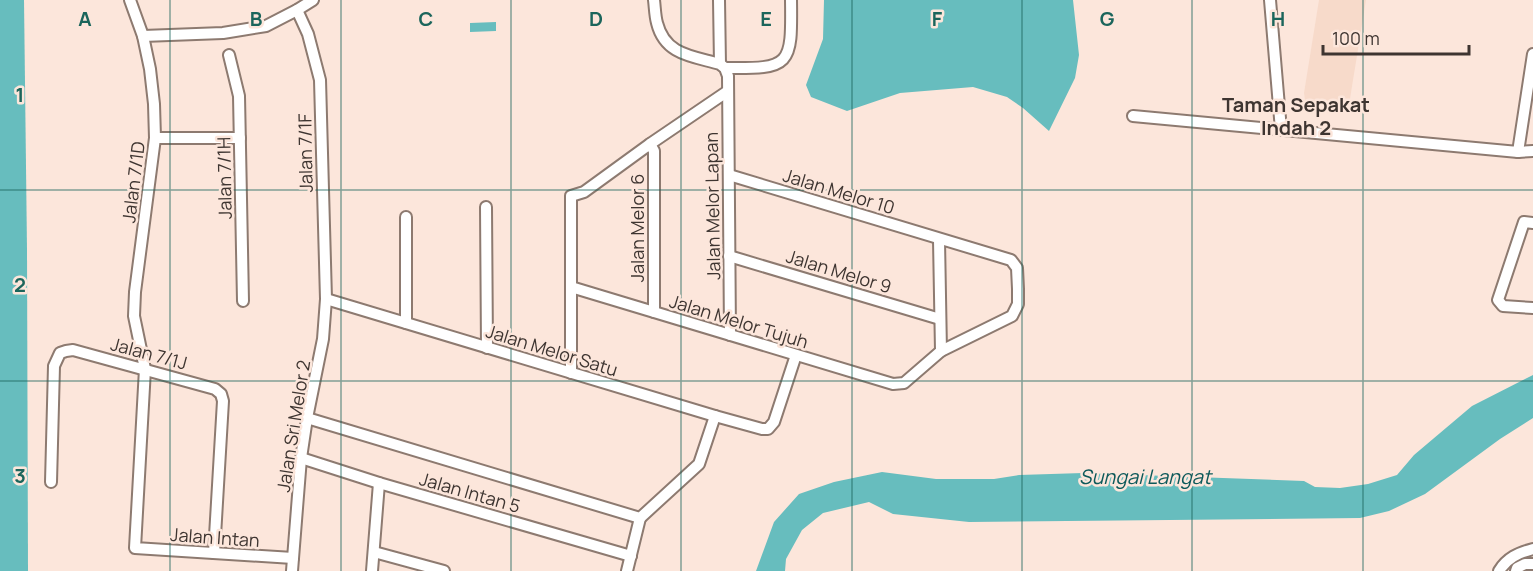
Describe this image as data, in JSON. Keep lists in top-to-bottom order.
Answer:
{
  "streets": {
    "street": [
      "Jalan 7/1F",
      "Jalan 7/1H",
      "Jalan 7/1D",
      "Jalan Melor 10",
      "Jalan Melor Lapan",
      "Jalan Melor 6",
      "Jalan Melor 9",
      "Jalan Melor Tujuh",
      "Jalan Melor Satu",
      "Jalan 7/1J",
      "Jalan Sri Melor 2",
      "Jalan Intan 5",
      "Jalan Intan"
    ]
  },
  "crossings": [
    ["Jalan 7/1F", "Jalan Melor Satu"],
    ["Jalan 7/1F", "Jalan Sri Melor 2"],
    ["Jalan 7/1D", "Jalan 7/1J"],
    ["Jalan 7/1D", "Jalan Intan"],
    ["Jalan Melor 10", "Jalan Melor Lapan"],
    ["Jalan Melor 10", "Jalan Melor Tujuh"],
    ["Jalan Melor Lapan", "Jalan Melor 9"],
    ["Jalan Melor Lapan", "Jalan Melor Tujuh"],
    ["Jalan Melor 6", "Jalan Melor Tujuh"],
    ["Jalan Melor Tujuh", "Jalan Melor Satu"],
    ["Jalan Melor Satu", "Jalan Sri Melor 2"],
    ["Jalan 7/1J", "Jalan Intan"],
    ["Jalan Sri Melor 2", "Jalan Intan 5"],
    ["Jalan Sri Melor 2", "Jalan Intan"]
  ],
  "districts": ["Taman Sepakat Indah 2"],
  "water": ["Sungai Langat"],
  "scale_bar": "100 m",
  "grid": {
    "columns": [
      "A",
      "B",
      "C",
      "D",
      "E",
      "F",
      "G",
      "H"
    ],
    "rows": ["1", "2", "3"]
  }
}
